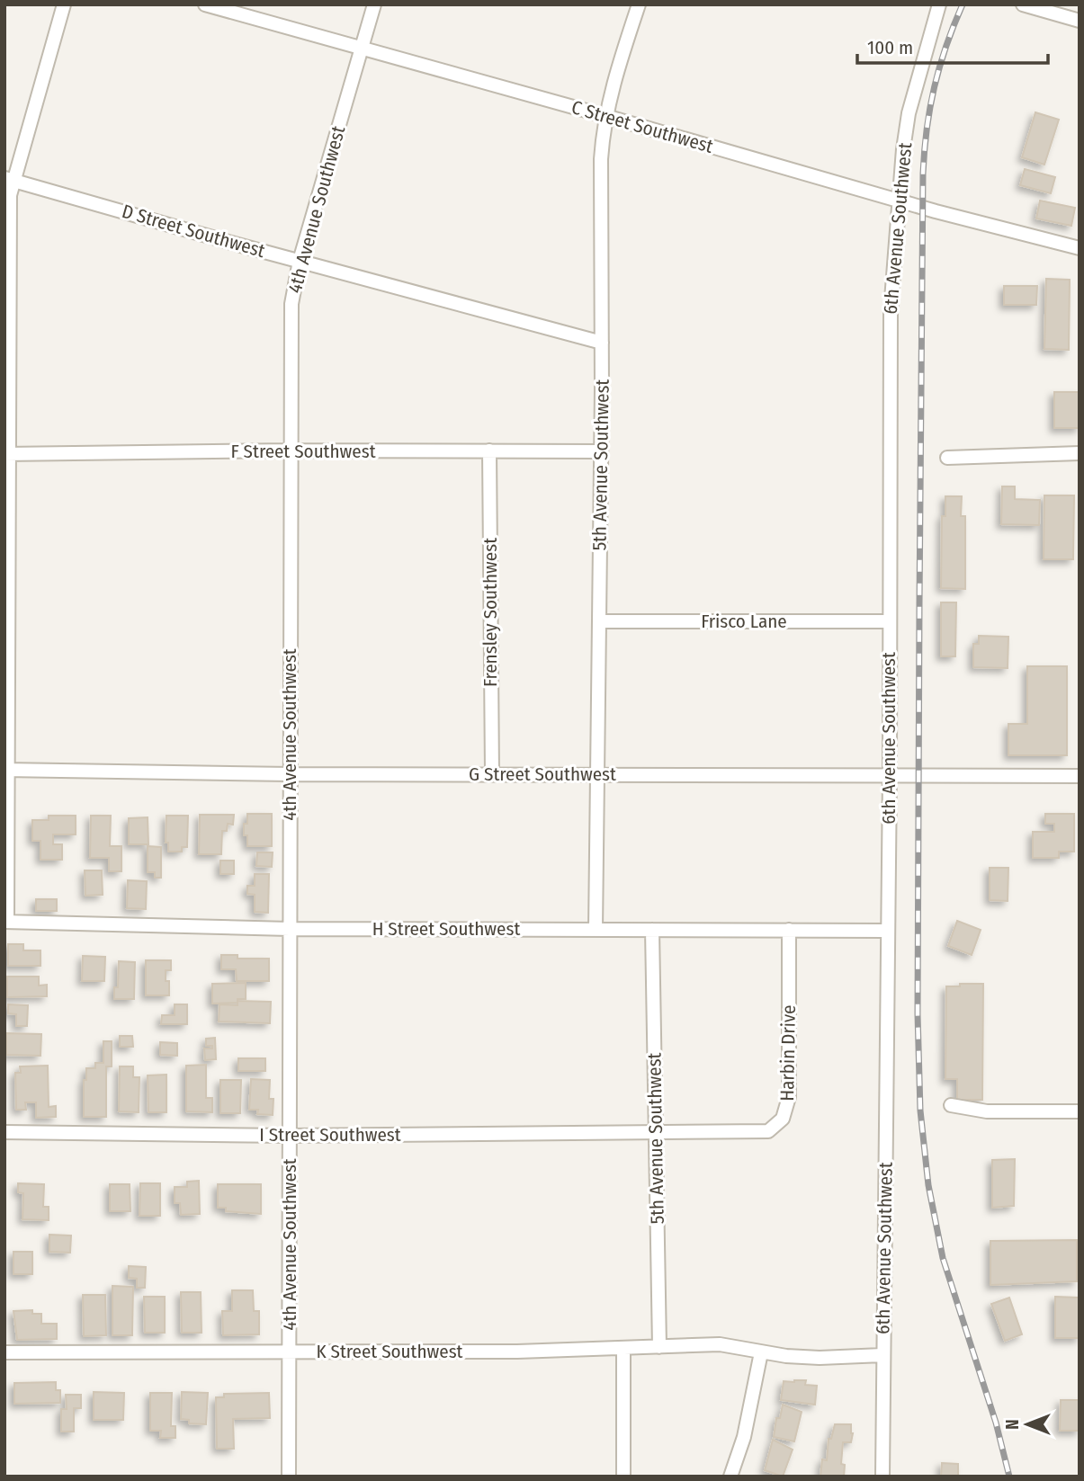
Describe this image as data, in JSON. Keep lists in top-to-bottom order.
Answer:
{
  "streets": {
    "street": [
      "C Street Southwest",
      "4th Avenue Southwest",
      "6th Avenue Southwest",
      "D Street Southwest",
      "F Street Southwest",
      "5th Avenue Southwest",
      "Frensley Southwest",
      "Frisco Lane",
      "G Street Southwest",
      "H Street Southwest",
      "Harbin Drive",
      "I Street Southwest",
      "K Street Southwest"
    ]
  },
  "crossings": [
    ["C Street Southwest", "4th Avenue Southwest"],
    ["C Street Southwest", "6th Avenue Southwest"],
    ["C Street Southwest", "5th Avenue Southwest"],
    ["4th Avenue Southwest", "D Street Southwest"],
    ["4th Avenue Southwest", "F Street Southwest"],
    ["4th Avenue Southwest", "G Street Southwest"],
    ["4th Avenue Southwest", "H Street Southwest"],
    ["4th Avenue Southwest", "I Street Southwest"],
    ["4th Avenue Southwest", "K Street Southwest"],
    ["6th Avenue Southwest", "Frisco Lane"],
    ["6th Avenue Southwest", "G Street Southwest"],
    ["6th Avenue Southwest", "H Street Southwest"],
    ["D Street Southwest", "5th Avenue Southwest"],
    ["F Street Southwest", "5th Avenue Southwest"],
    ["F Street Southwest", "Frensley Southwest"],
    ["5th Avenue Southwest", "Frisco Lane"],
    ["5th Avenue Southwest", "G Street Southwest"],
    ["5th Avenue Southwest", "H Street Southwest"],
    ["5th Avenue Southwest", "Harbin Drive"],
    ["5th Avenue Southwest", "I Street Southwest"],
    ["5th Avenue Southwest", "K Street Southwest"],
    ["Frensley Southwest", "G Street Southwest"],
    ["H Street Southwest", "Harbin Drive"],
    ["Harbin Drive", "I Street Southwest"]
  ],
  "scale_bar": "100 m",
  "north": "left"
}
